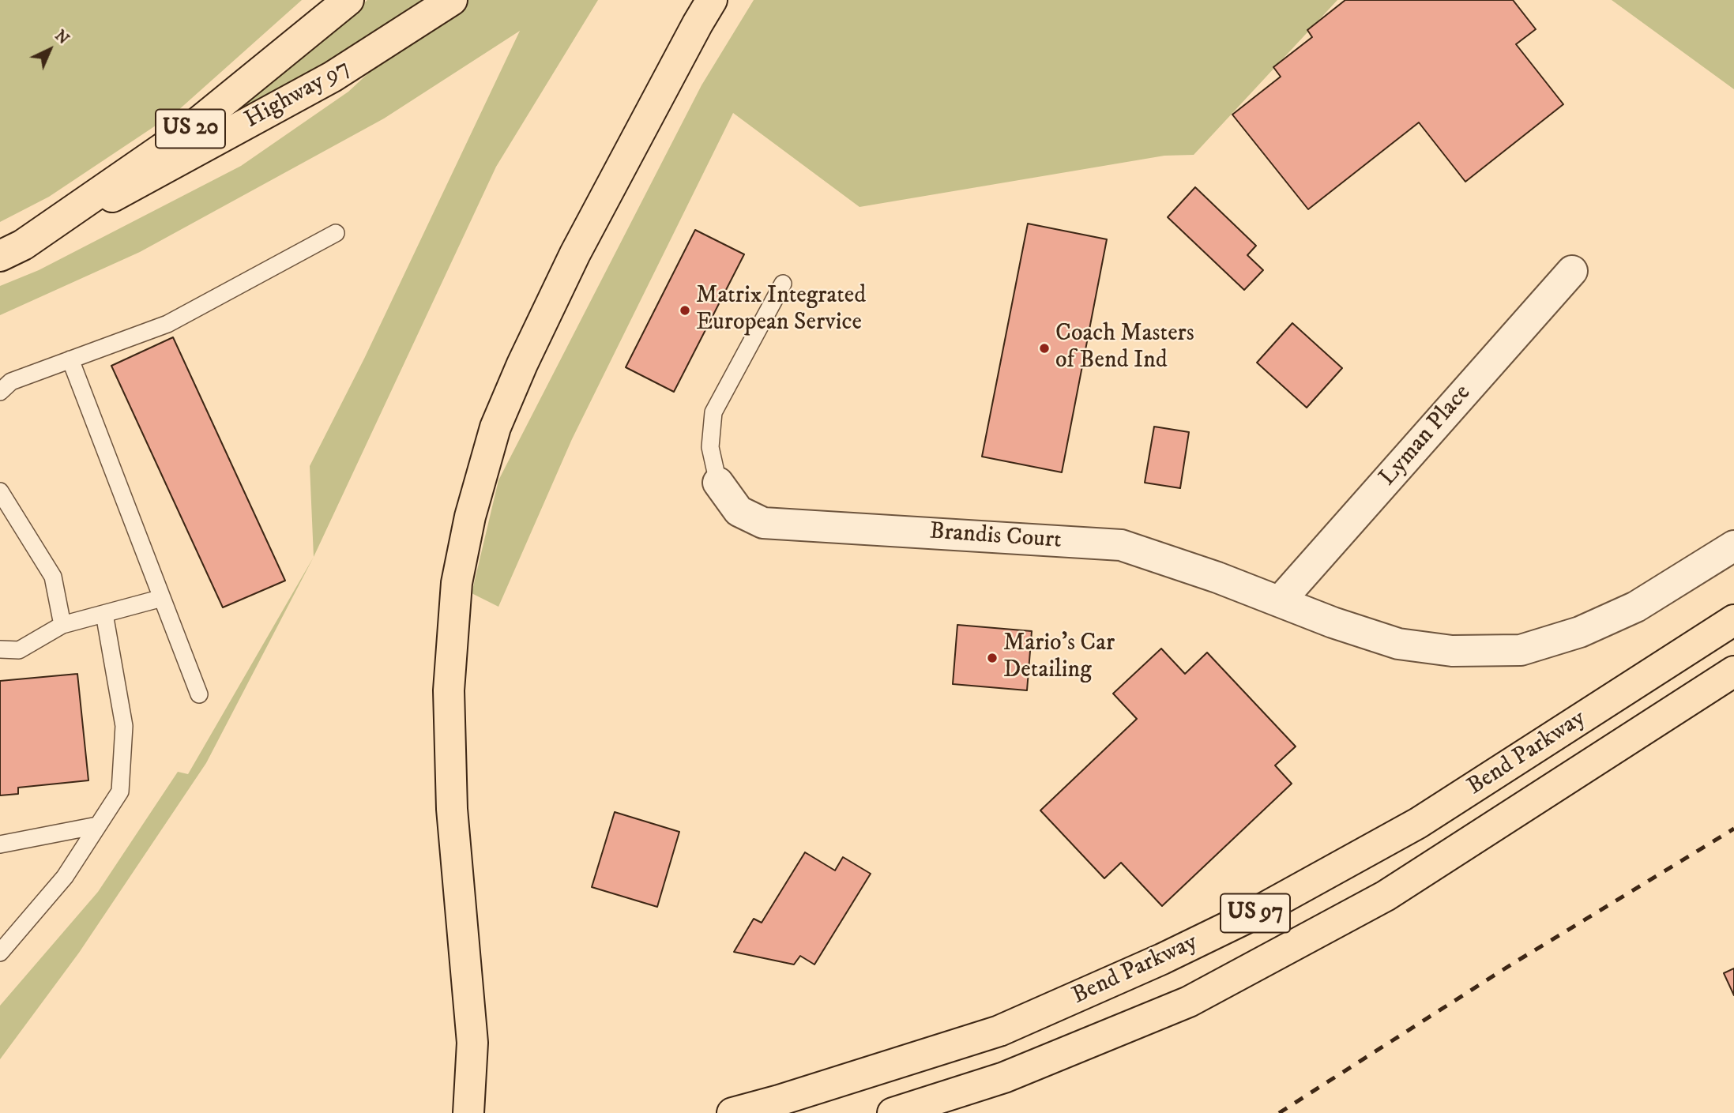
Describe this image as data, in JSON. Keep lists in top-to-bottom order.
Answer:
{
  "streets": {
    "main road": [
      "Highway 97",
      "US 20",
      "Bend Parkway",
      "US 97"
    ],
    "street": ["Lyman Place", "Brandis Court"]
  },
  "crossings": [
    ["Highway 97", "US 20"],
    ["Lyman Place", "Brandis Court"]
  ],
  "places": ["Matrix Integrated European Service", "Coach Masters of Bend Ind", "Mario's Car Detailing"],
  "north": "top right"
}
